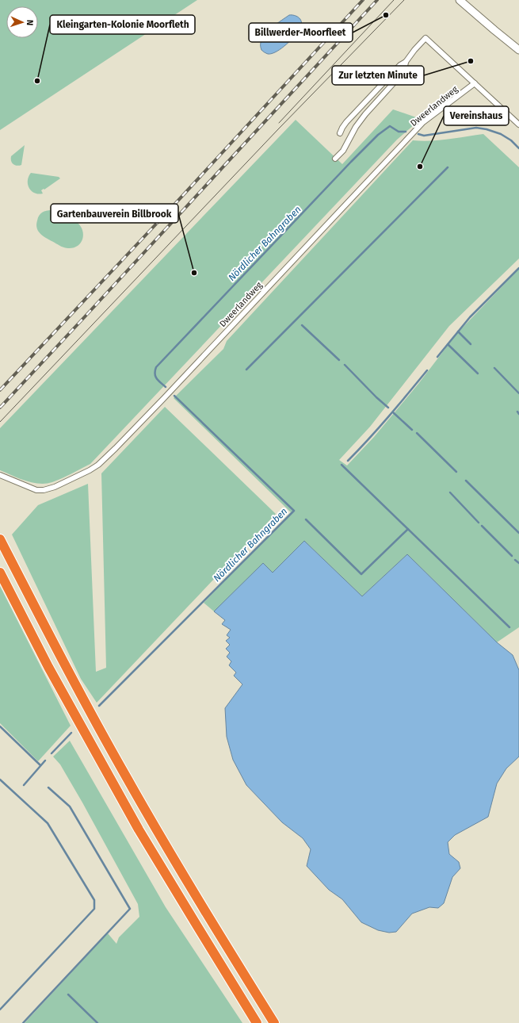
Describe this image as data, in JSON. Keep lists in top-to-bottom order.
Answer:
{
  "streets": {
    "street": ["Dweerlandweg"]
  },
  "water": ["Nördlicher Bahngraben"],
  "places": [
    "Billwerder-Moorfleet",
    "Zur letzten Minute",
    "Kleingarten-Kolonie Moorfleth",
    "Vereinshaus",
    "Gartenbauverein Billbrook"
  ],
  "north": "right"
}
